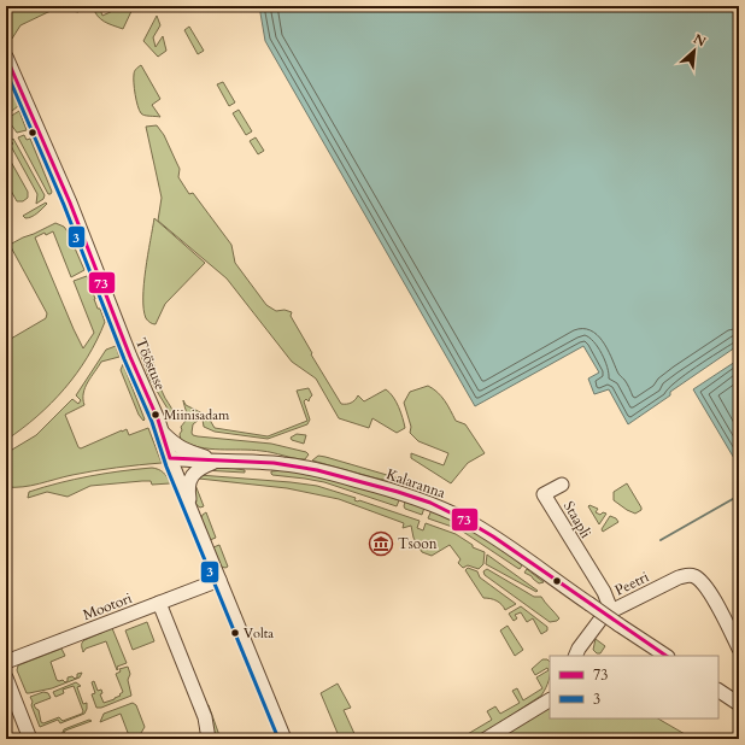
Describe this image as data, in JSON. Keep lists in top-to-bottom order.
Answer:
{
  "streets": {
    "street": [
      "Tööstuse",
      "Kalaranna",
      "Staapli",
      "Peetri",
      "Mootori"
    ]
  },
  "crossings": [
    ["Tööstuse", "Kalaranna"],
    ["Tööstuse", "Mootori"],
    ["Staapli", "Peetri"]
  ],
  "places": {
    "other": ["Miinisadam", "Volta"],
    "museum": ["Tsoon"]
  },
  "lines": ["transit line 73", "transit line 3"],
  "legend": ["73", "3"],
  "north": "top right"
}
